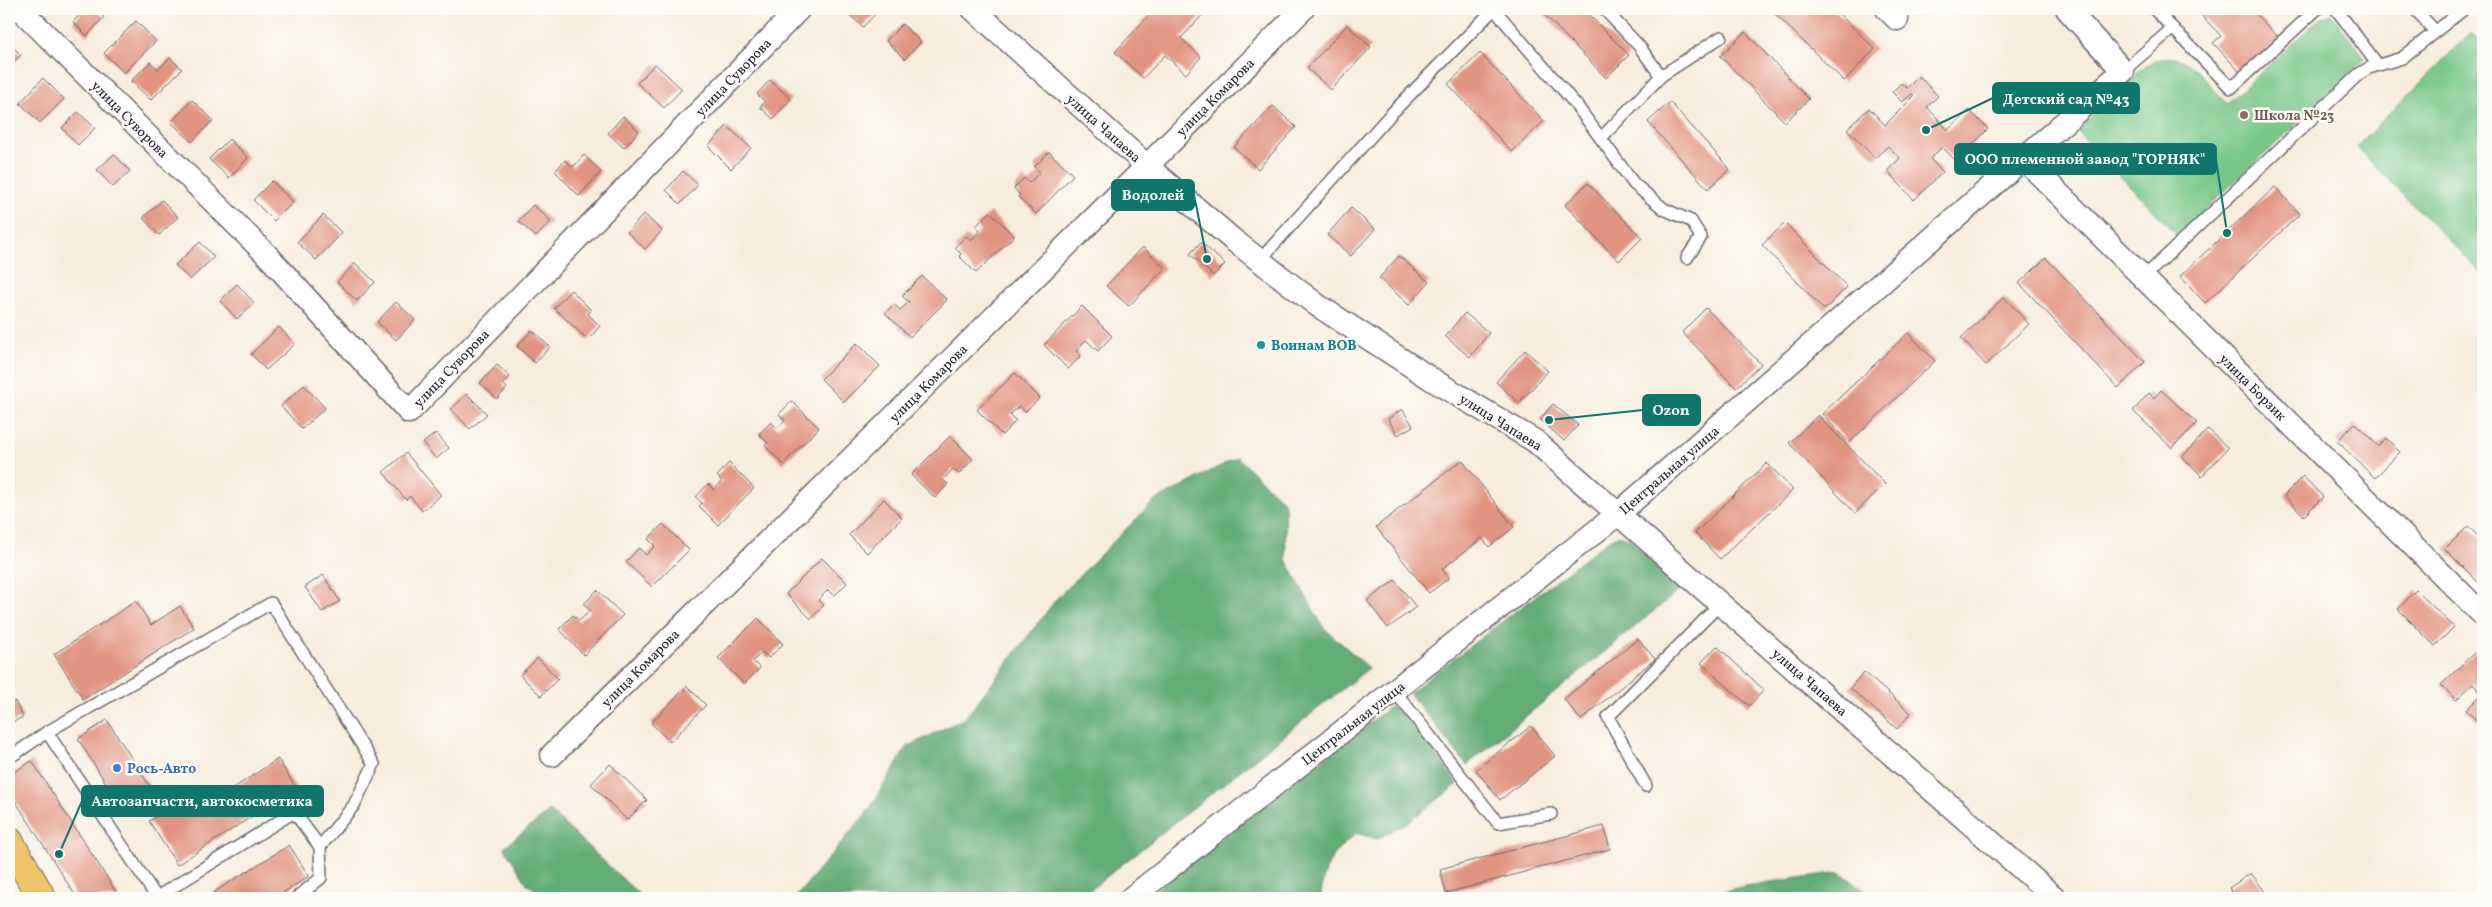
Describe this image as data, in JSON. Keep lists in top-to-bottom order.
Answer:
{
  "streets": {
    "street": [
      "улица Суворова",
      "улица Комарова",
      "улица Чапаева",
      "улица Борзик",
      "Центральная улица"
    ]
  },
  "crossings": [
    ["улица Комарова", "улица Чапаева"],
    ["улица Чапаева", "Центральная улица"],
    ["улица Борзик", "Центральная улица"]
  ],
  "places": [
    "Школа №23",
    "Детский сад №43",
    "ООО племенной завод \"ГОРНЯК\"",
    "Водолей",
    "Воинам ВОВ",
    "Ozon",
    "Рось-Авто",
    "Автозапчасти, автокосметика"
  ]
}
